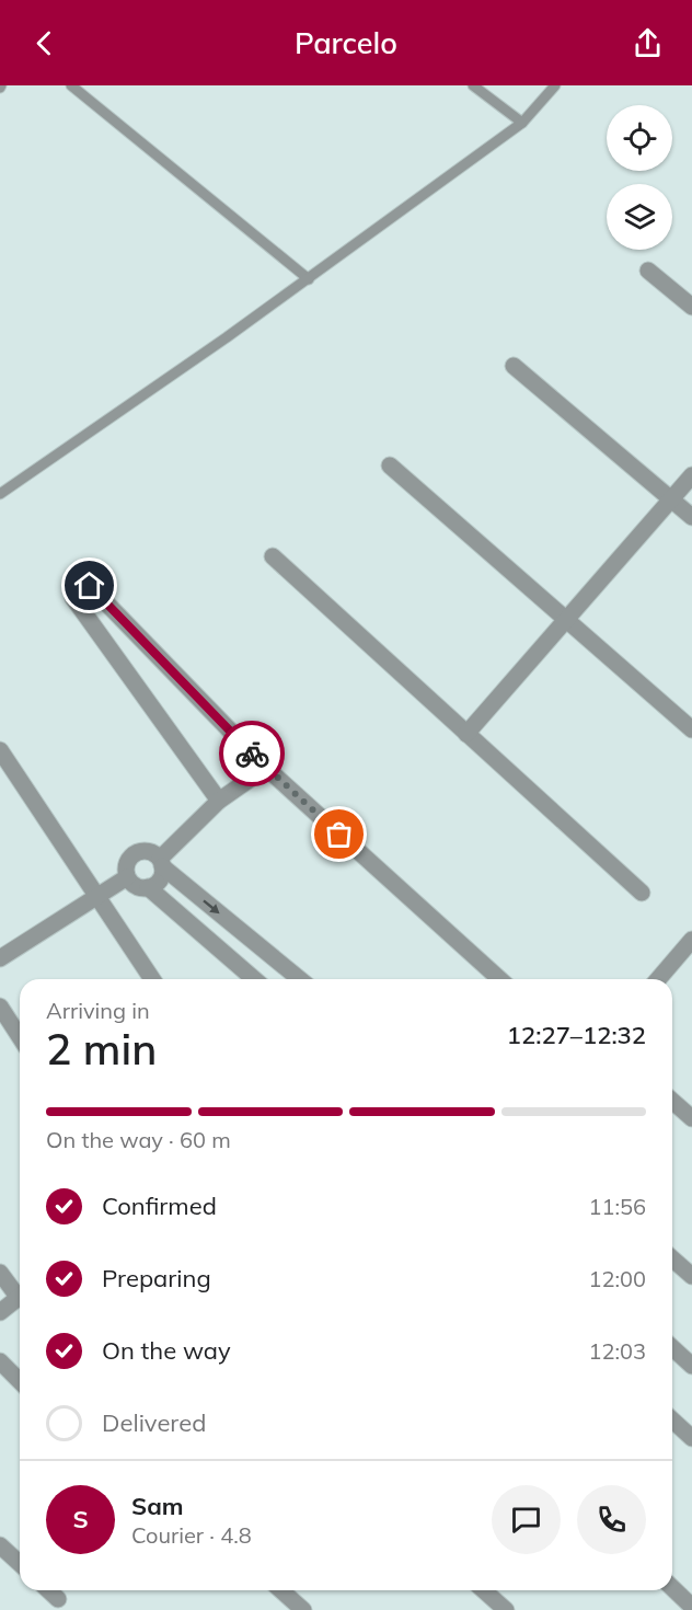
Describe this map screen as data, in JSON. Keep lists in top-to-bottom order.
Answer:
{
  "page": {
    "header": "Parcelo",
    "heading": ["2 min", "Arriving in", "12:27–12:32"],
    "panel": ["Sam", "Courier · 4.8"],
    "bar": "On the way · 60 m",
    "list": [
      ["Confirmed", "11:56"],
      ["Preparing", "12:00"],
      ["On the way", "12:03"],
      "Delivered"
    ],
    "round": "S"
  }
}
